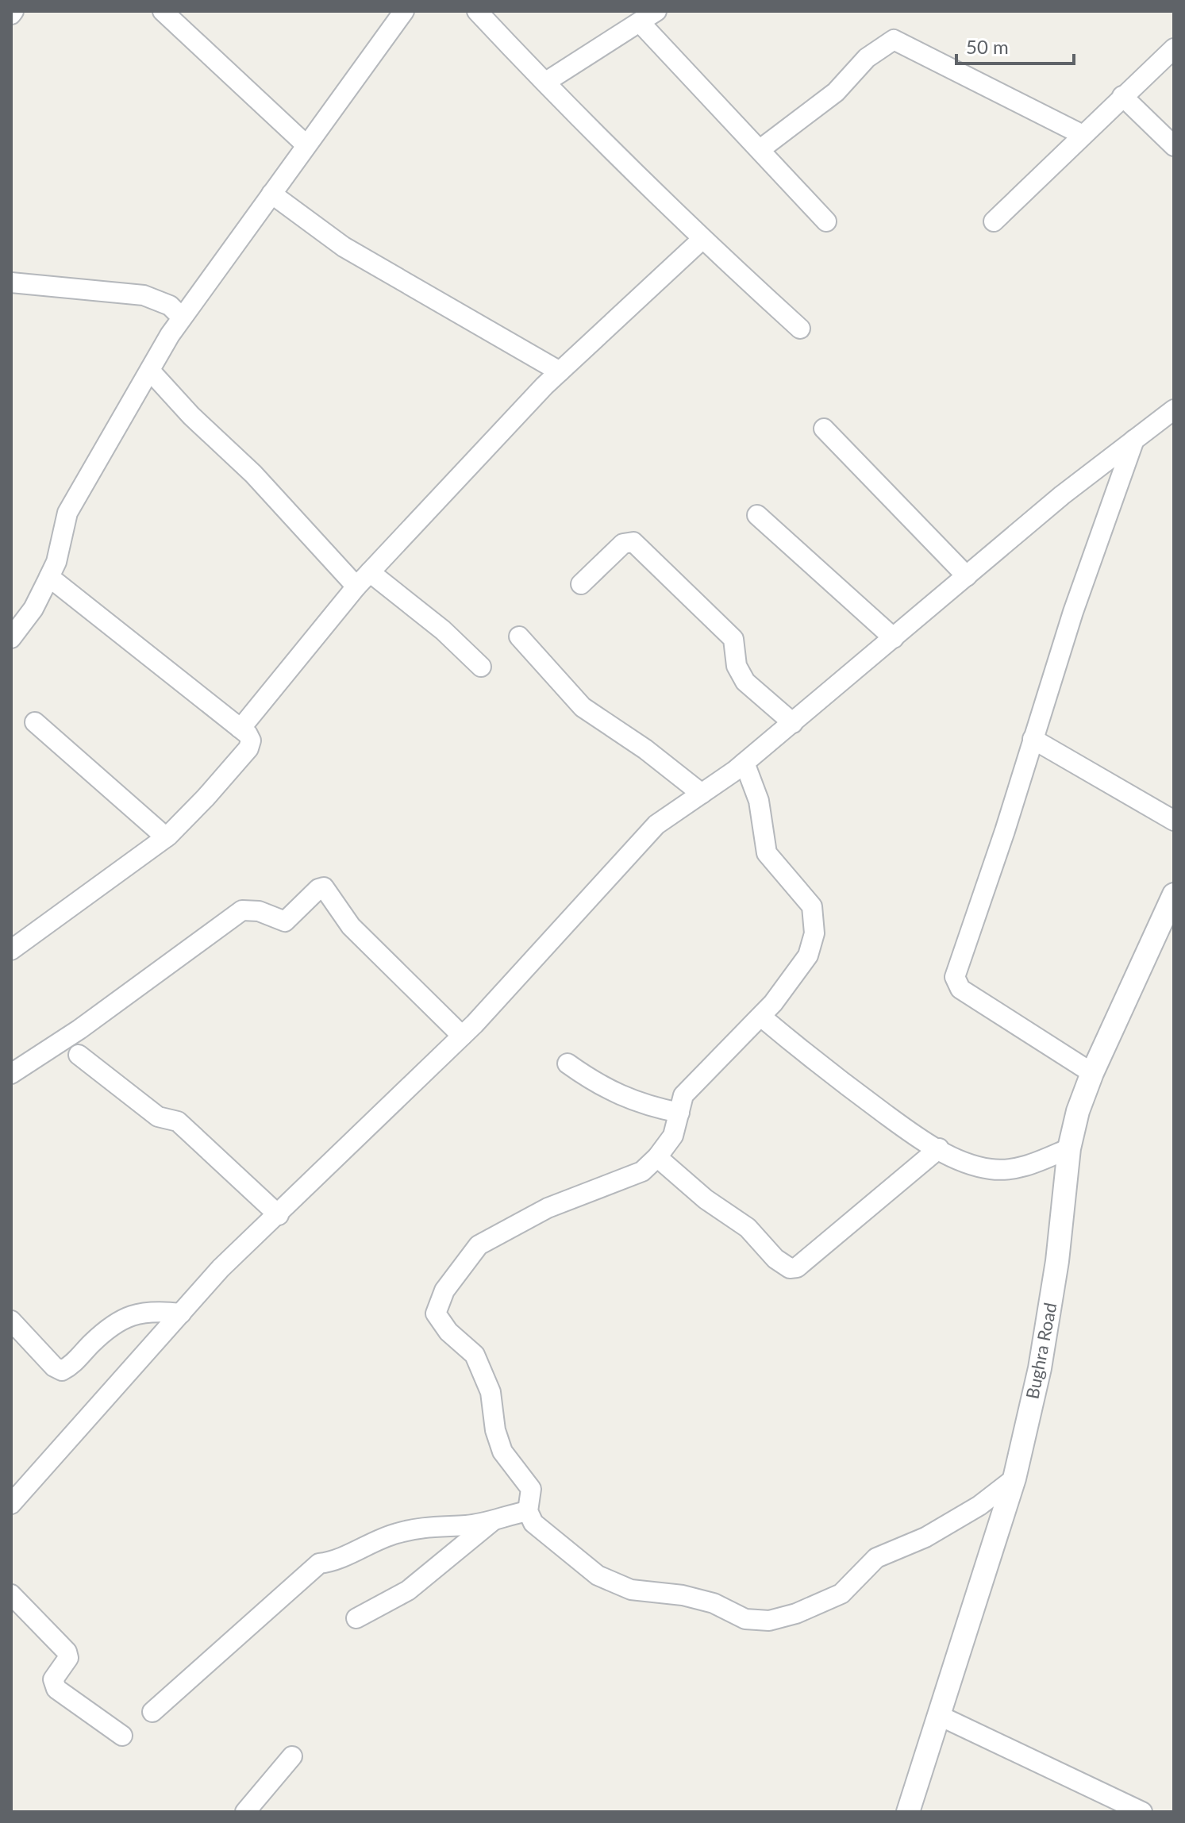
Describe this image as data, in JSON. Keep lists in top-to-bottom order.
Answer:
{
  "streets": {
    "street": ["Bughra Road"]
  },
  "scale_bar": "50 m"
}
